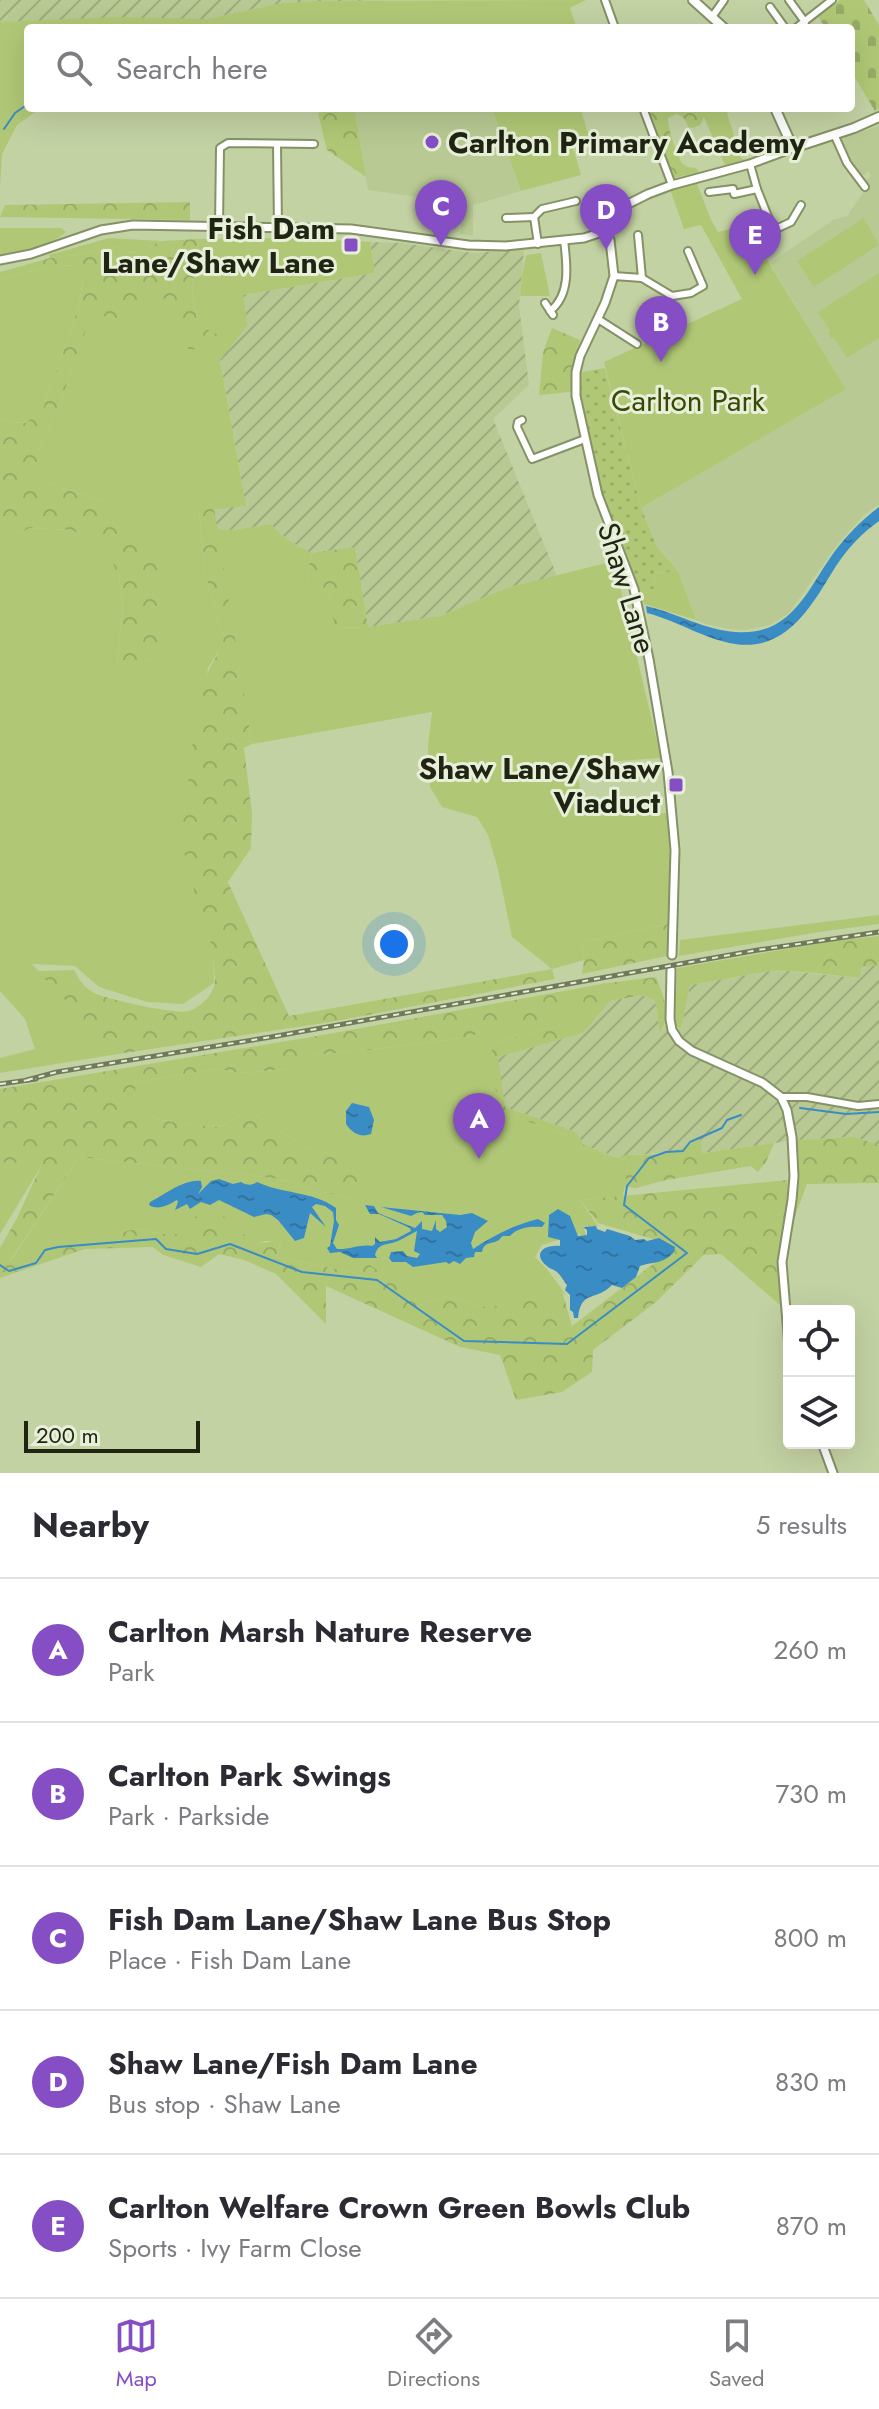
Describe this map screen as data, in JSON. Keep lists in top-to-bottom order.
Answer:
{
  "streets": {
    "street": ["Shaw Lane"]
  },
  "parks": ["Carlton Park"],
  "places": {
    "other": ["Carlton Primary Academy"],
    "transit": ["Fish Dam Lane/Shaw Lane", "Shaw Lane/Shaw Viaduct"]
  },
  "scale_bar": "200 m",
  "page": {
    "search": "Search here",
    "pins": [
      "C",
      "D",
      "E",
      "B",
      "A"
    ],
    "scale": "200 m",
    "heading": ["Nearby", "5 results"],
    "list": [
      {
        "mark": "A",
        "name": "Carlton Marsh Nature Reserve",
        "note": "Park",
        "value": "260 m"
      },
      {
        "mark": "B",
        "name": "Carlton Park Swings",
        "note": "Park · Parkside",
        "value": "730 m"
      },
      {
        "mark": "C",
        "name": "Fish Dam Lane/Shaw Lane Bus Stop",
        "note": "Place · Fish Dam Lane",
        "value": "800 m"
      },
      {
        "mark": "D",
        "name": "Shaw Lane/Fish Dam Lane",
        "note": "Bus stop · Shaw Lane",
        "value": "830 m"
      },
      {
        "mark": "E",
        "name": "Carlton Welfare Crown Green Bowls Club",
        "note": "Sports · Ivy Farm Close",
        "value": "870 m"
      }
    ],
    "nav": ["Map", "Directions", "Saved"]
  }
}
